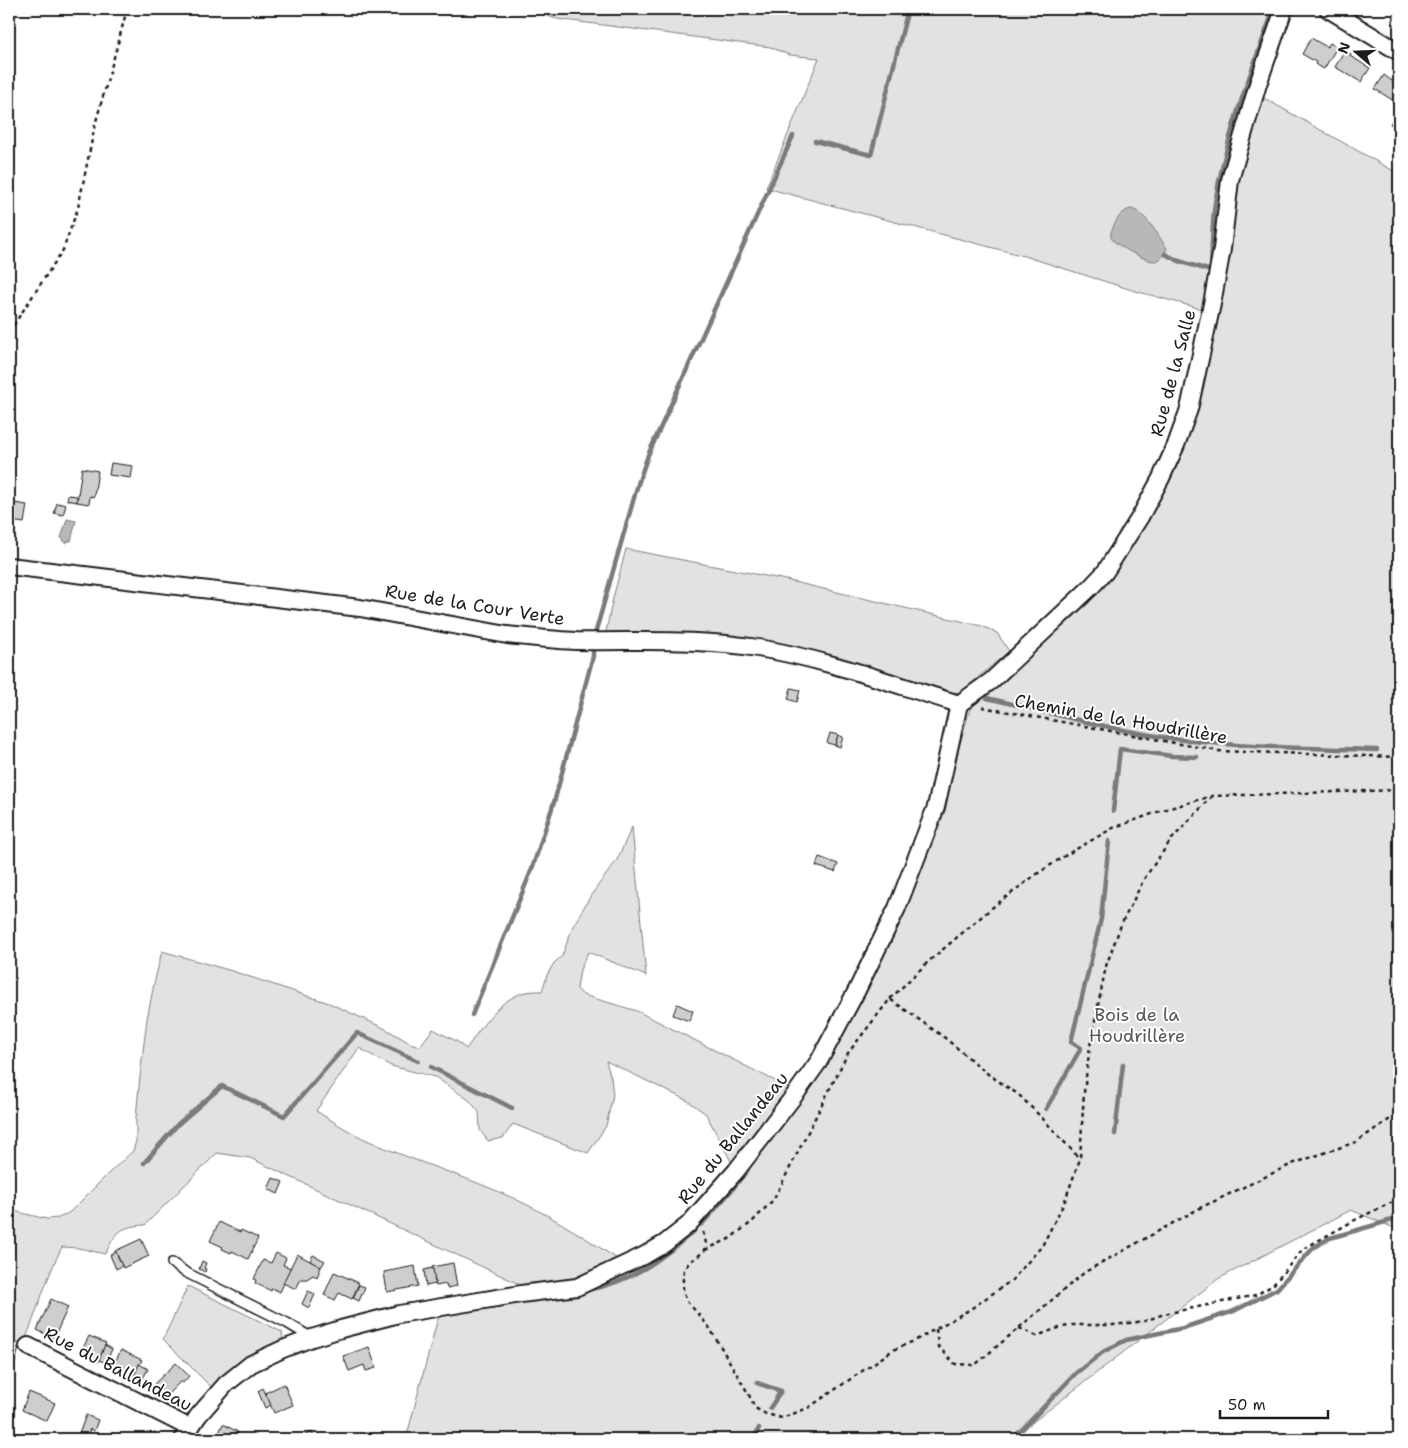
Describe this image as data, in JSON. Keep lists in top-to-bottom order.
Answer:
{
  "streets": {
    "street": ["Rue de la Salle", "Rue de la Cour Verte", "Rue du Ballandeau"],
    "path": ["Chemin de la Houdrillère"]
  },
  "crossings": [
    ["Rue de la Salle", "Rue de la Cour Verte"],
    ["Rue de la Salle", "Chemin de la Houdrillère"],
    ["Rue de la Salle", "Rue du Ballandeau"],
    ["Rue de la Cour Verte", "Chemin de la Houdrillère"],
    ["Rue de la Cour Verte", "Rue du Ballandeau"],
    ["Chemin de la Houdrillère", "Rue du Ballandeau"]
  ],
  "parks": ["Bois de la Houdrillère"],
  "scale_bar": "50 m",
  "north": "left"
}
